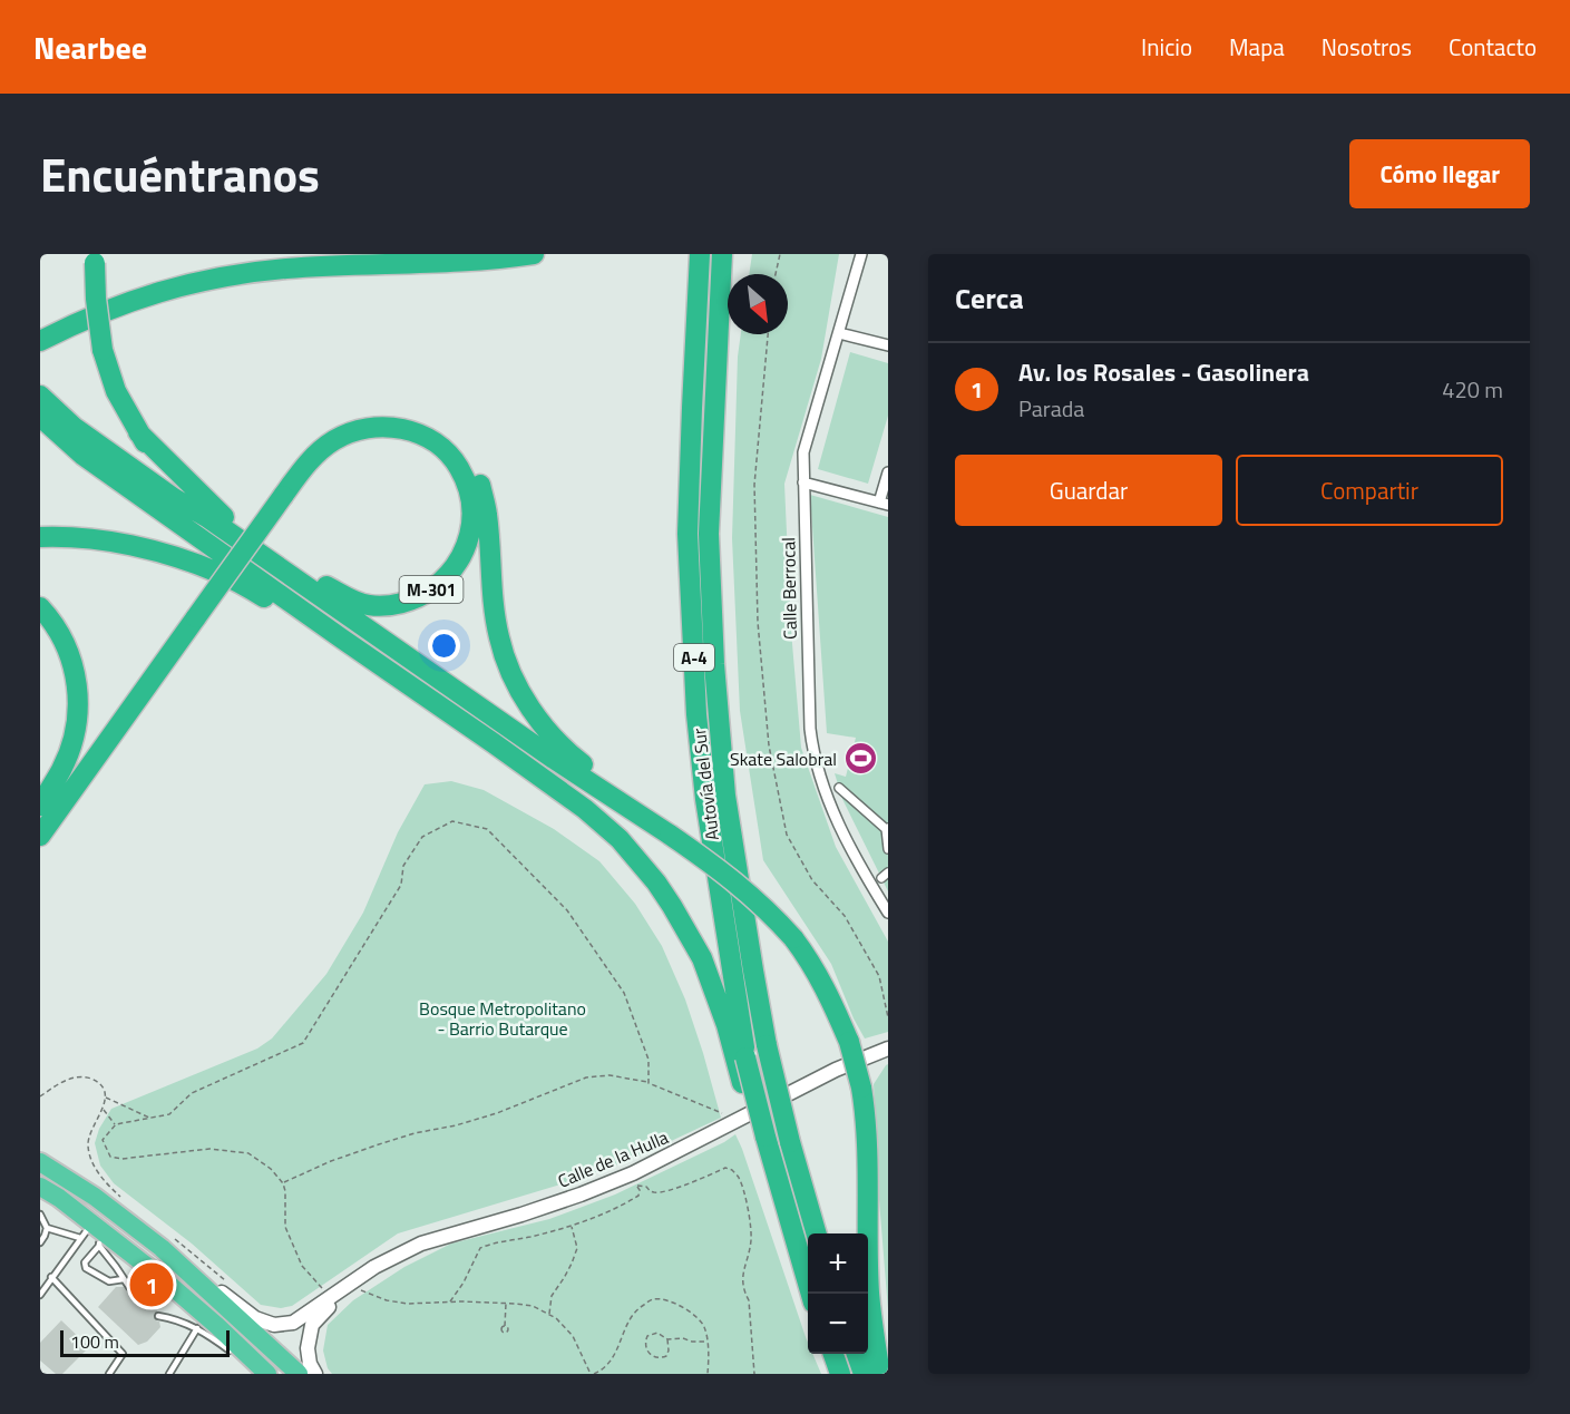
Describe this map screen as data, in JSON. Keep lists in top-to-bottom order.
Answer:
{
  "streets": {
    "highway": ["M-301", "A-4", "Autovía del Sur"],
    "street": ["Calle Berrocal", "Calle de la Hulla"]
  },
  "parks": ["Bosque Metropolitano - Barrio Butarque"],
  "places": {
    "sports": ["Skate Salobral"]
  },
  "scale_bar": "100 m",
  "north": "bottom right",
  "page": {
    "header": "Nearbee",
    "nav": [
      "Inicio",
      "Mapa",
      "Nosotros",
      "Contacto"
    ],
    "title": "Encuéntranos",
    "buttons": [
      "Cómo llegar",
      ["Guardar", "Compartir"]
    ],
    "heading": "Cerca",
    "list": [
      {
        "mark": "1",
        "name": "Av. los Rosales - Gasolinera",
        "note": "Parada",
        "value": "420 m"
      }
    ],
    "map_buttons": ["+", "−"],
    "pins": "1",
    "scale": "100 m"
  }
}
